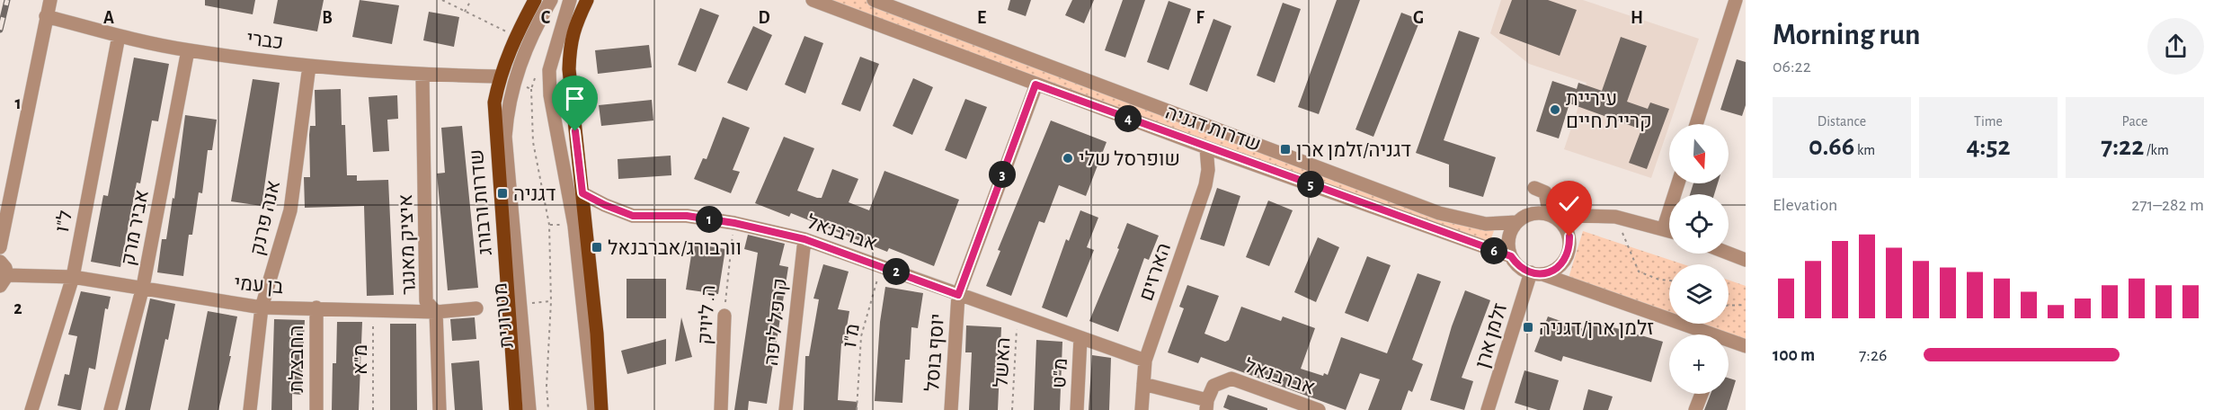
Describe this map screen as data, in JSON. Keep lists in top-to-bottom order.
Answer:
{
  "streets": {
    "main road": ["שדרות ורבורג"],
    "street": [
      "כברי",
      "שדרות דגניה",
      "אנה פרנק",
      "ל\"ו",
      "אביר מרק",
      "אברבנאל",
      "איציק מאנגר",
      "הארזים",
      "בן עמי",
      "ה. ליויק",
      "מטרונית",
      "קרפל ליפה",
      "זלמן ארן",
      "יוסף בוסל",
      "החבצלת",
      "מ\"ט"
    ],
    "path": ["מ\"ו", "מ\"א", "האשל"]
  },
  "crossings": [
    ["כברי", "שדרות ורבורג"],
    ["כברי", "אנה פרנק"],
    ["כברי", "ל\"ו"],
    ["כברי", "אביר מרק"],
    ["כברי", "איציק מאנגר"],
    ["שדרות דגניה", "הארזים"],
    ["שדרות דגניה", "זלמן ארן"],
    ["שדרות דגניה", "יוסף בוסל"],
    ["אנה פרנק", "בן עמי"],
    ["ל\"ו", "בן עמי"],
    ["אביר מרק", "בן עמי"],
    ["אברבנאל", "הארזים"],
    ["אברבנאל", "ה. ליויק"],
    ["אברבנאל", "קרפל ליפה"],
    ["אברבנאל", "מ\"ו"],
    ["אברבנאל", "יוסף בוסל"],
    ["אברבנאל", "האשל"],
    ["אברבנאל", "מ\"ט"],
    ["איציק מאנגר", "בן עמי"],
    ["בן עמי", "החבצלת"],
    ["בן עמי", "מ\"א"]
  ],
  "places": {
    "other": ["עיריית קריית חיים", "שופרסל שלי"],
    "transit": [
      "דגניה/זלמן ארן",
      "דגניה",
      "וורבורג/אברבנאל",
      "זלמן ארן/דגניה"
    ]
  },
  "north": "bottom",
  "page": {
    "heading": ["Morning run", "06:22"],
    "stats": [
      ["Distance", "0.66 km"],
      ["Time", "4:52"],
      ["Pace", "7:22 /km"]
    ],
    "pins": [
      "4",
      "3",
      "5",
      "1",
      "6",
      "2"
    ],
    "map_buttons": "+",
    "chart": ["Elevation", "271–282 m"],
    "list": [
      {
        "name": "100 m",
        "note": "7:26"
      }
    ]
  },
  "grid": {
    "columns": [
      "A",
      "B",
      "C",
      "D",
      "E",
      "F",
      "G",
      "H"
    ],
    "rows": ["1", "2"]
  }
}
